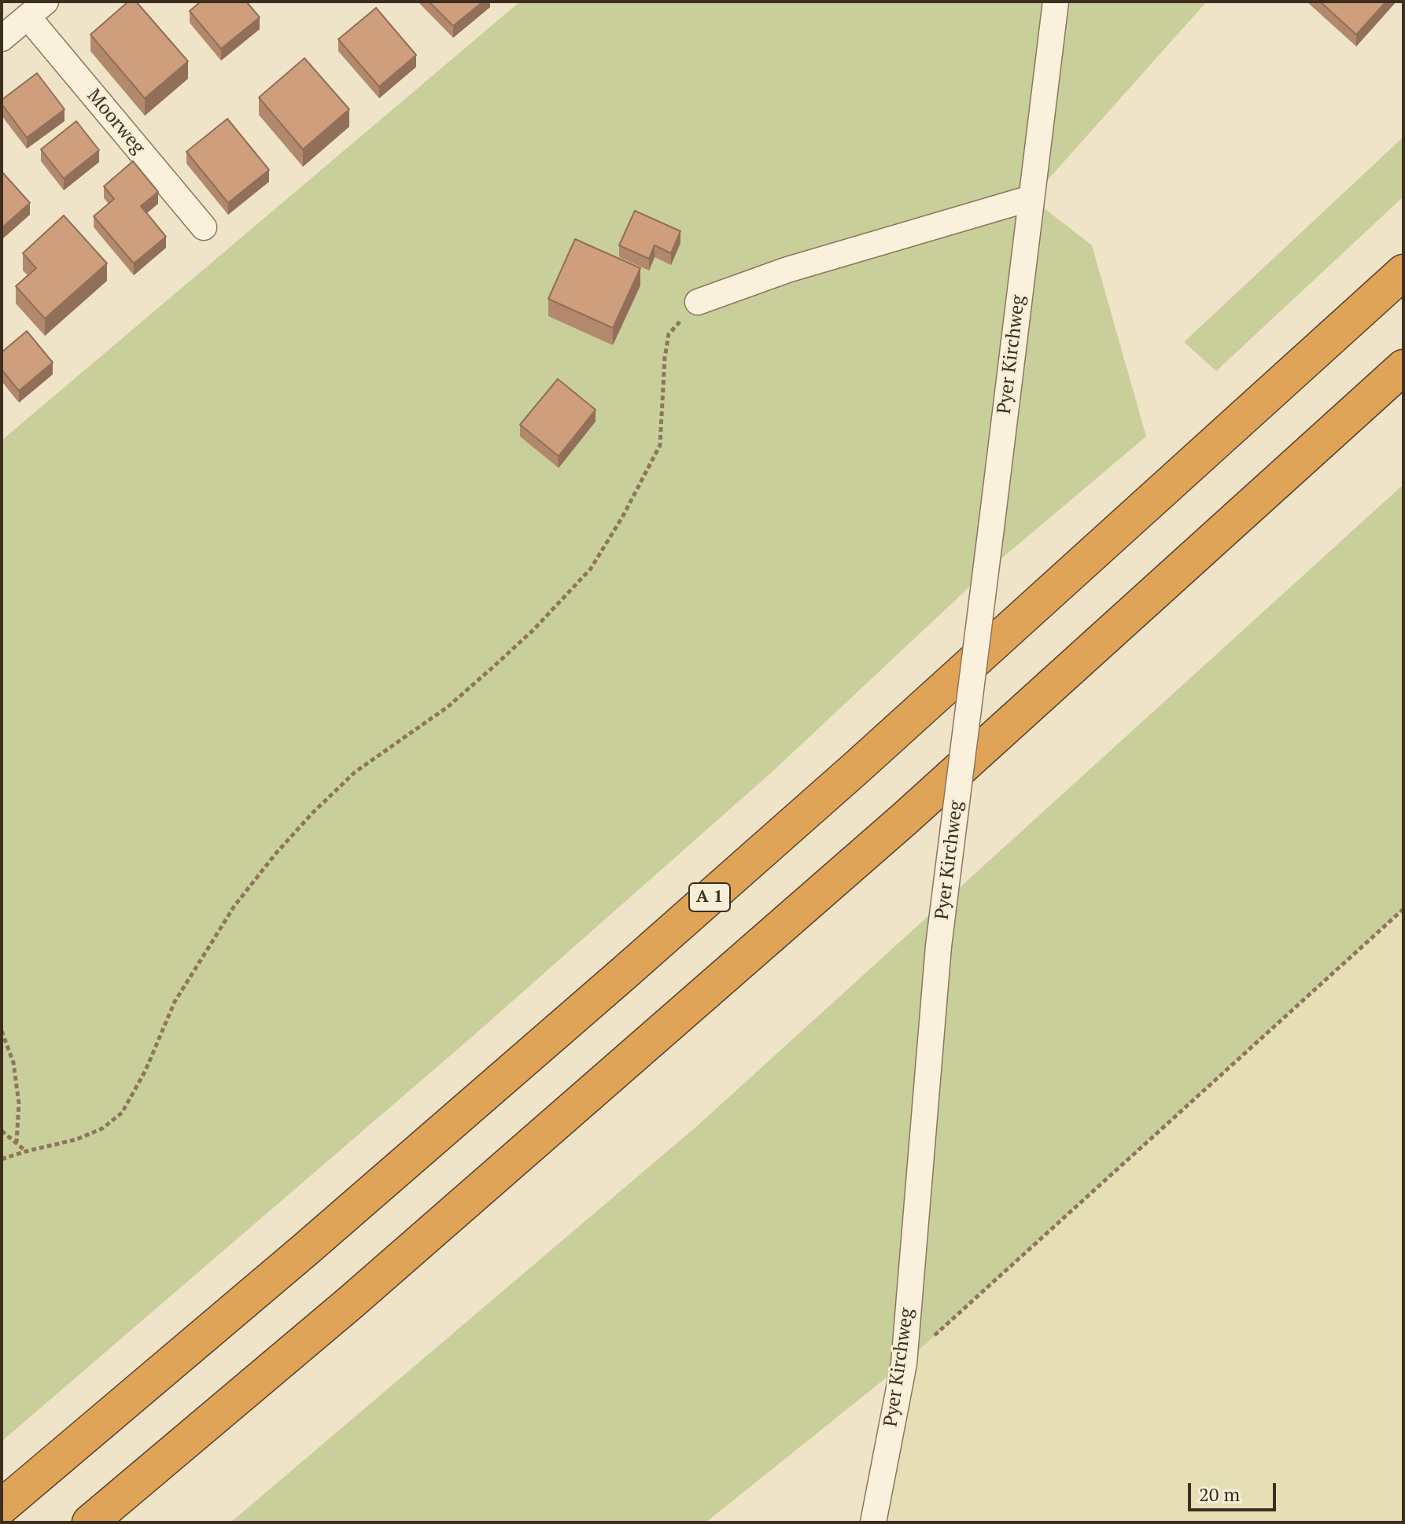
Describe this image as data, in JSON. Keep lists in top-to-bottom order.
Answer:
{
  "streets": {
    "highway": ["A 1"],
    "street": ["Moorweg", "Pyer Kirchweg"]
  },
  "scale_bar": "20 m"
}
